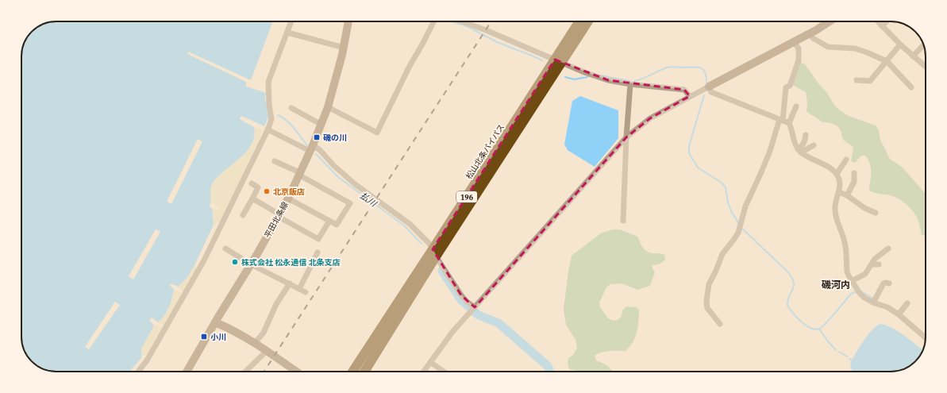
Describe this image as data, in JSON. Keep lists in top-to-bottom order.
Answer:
{
  "streets": {
    "highway": ["松山北条バイパス", "196"],
    "main road": ["平田北条線"]
  },
  "districts": ["磯河内"],
  "water": ["払川"],
  "places": {
    "transit": ["磯の川", "小川"],
    "other": ["北京飯店", "株式会社 松永通信 北条支店"]
  }
}
